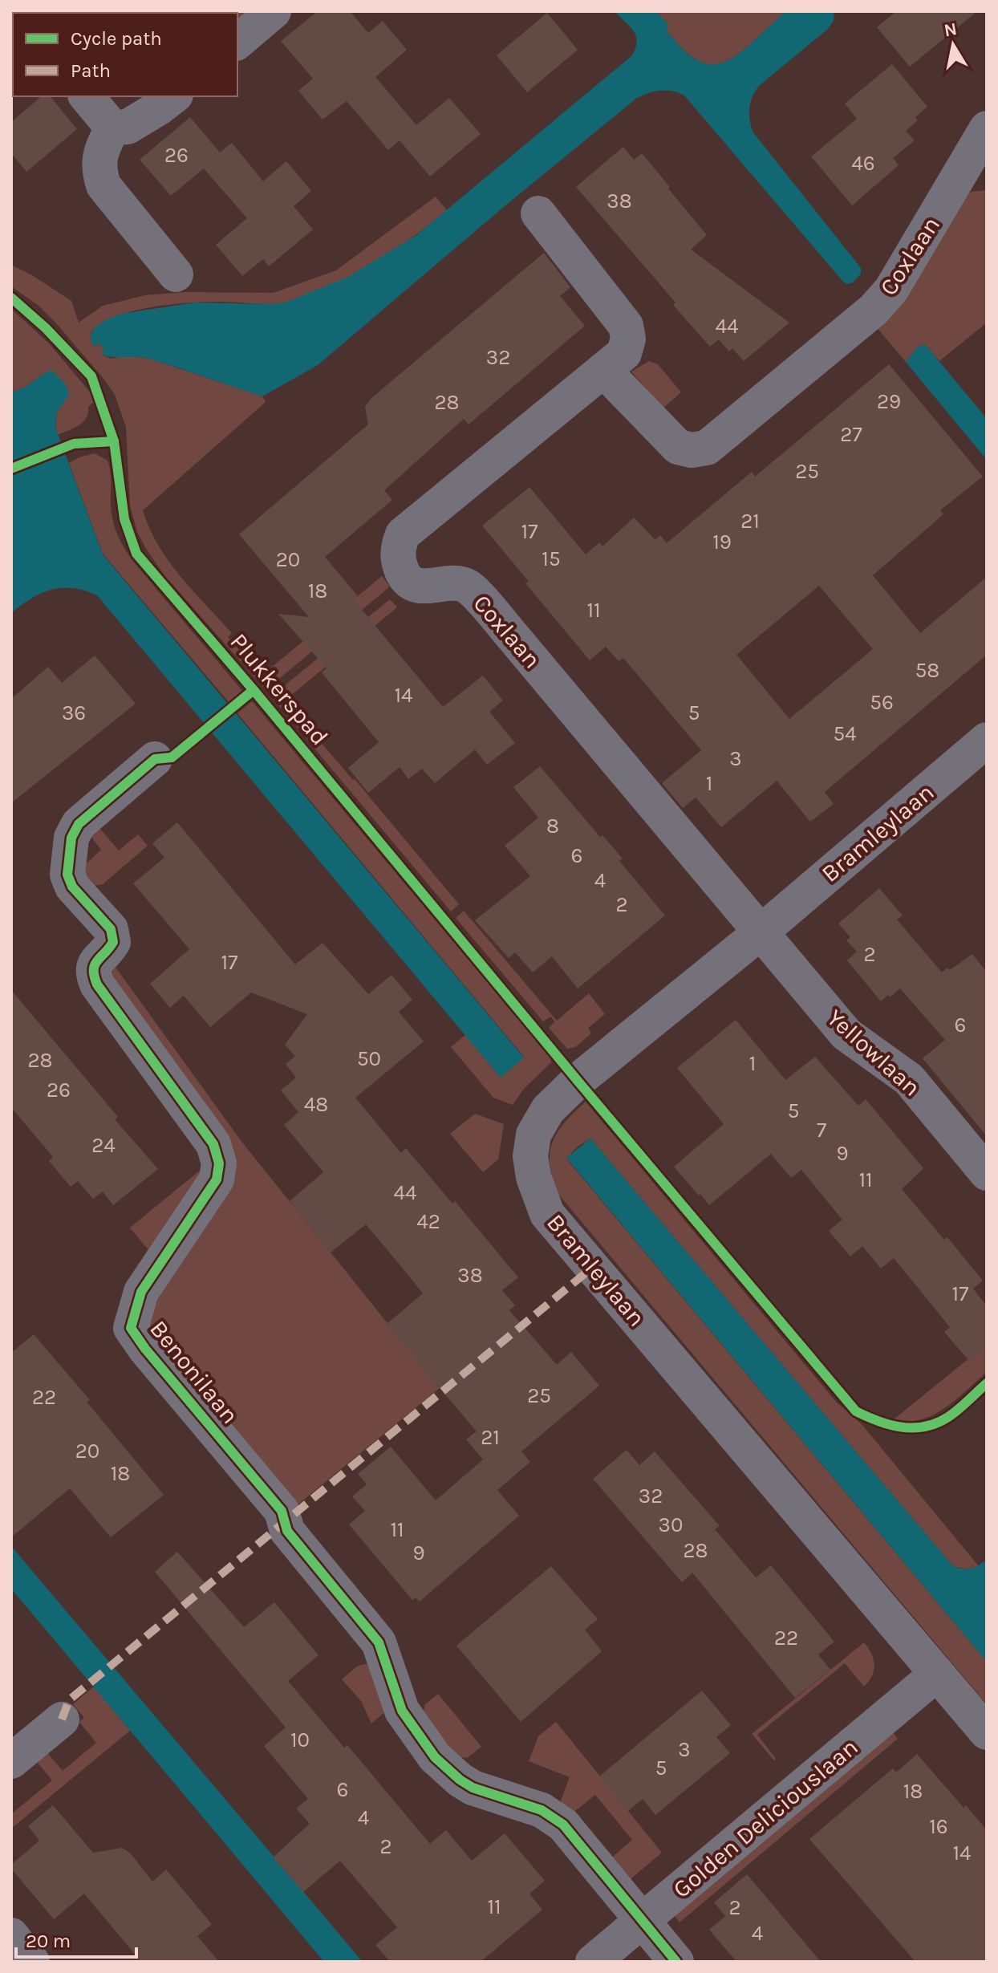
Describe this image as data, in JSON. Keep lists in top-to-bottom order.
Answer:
{
  "streets": {
    "street": [
      "Coxlaan",
      "Bramleylaan",
      "Yellowlaan",
      "Benonilaan",
      "Golden Deliciouslaan"
    ],
    "cycle path": ["Plukkerspad"]
  },
  "crossings": [
    ["Coxlaan", "Bramleylaan"],
    ["Coxlaan", "Yellowlaan"],
    ["Bramleylaan", "Yellowlaan"],
    ["Bramleylaan", "Golden Deliciouslaan"],
    ["Benonilaan", "Golden Deliciouslaan"]
  ],
  "house_numbers": [
    "26",
    "46",
    "38",
    "44",
    "32",
    "29",
    "28",
    "27",
    "25",
    "21",
    "17",
    "19",
    "15",
    "20",
    "18",
    "11",
    "58",
    "14",
    "56",
    "36",
    "5",
    "54",
    "3",
    "1",
    "8",
    "6",
    "4",
    "2",
    "2",
    "17",
    "6",
    "50",
    "28",
    "1",
    "26",
    "48",
    "5",
    "7",
    "24",
    "9",
    "11",
    "44",
    "42",
    "38",
    "17",
    "25",
    "22",
    "21",
    "20",
    "18",
    "32",
    "30",
    "11",
    "28",
    "9",
    "22",
    "10",
    "3",
    "5",
    "6",
    "18",
    "4",
    "16",
    "2",
    "14",
    "11",
    "2",
    "4"
  ],
  "legend": ["Cycle path", "Path"],
  "scale_bar": "20 m",
  "north": "top"
}
